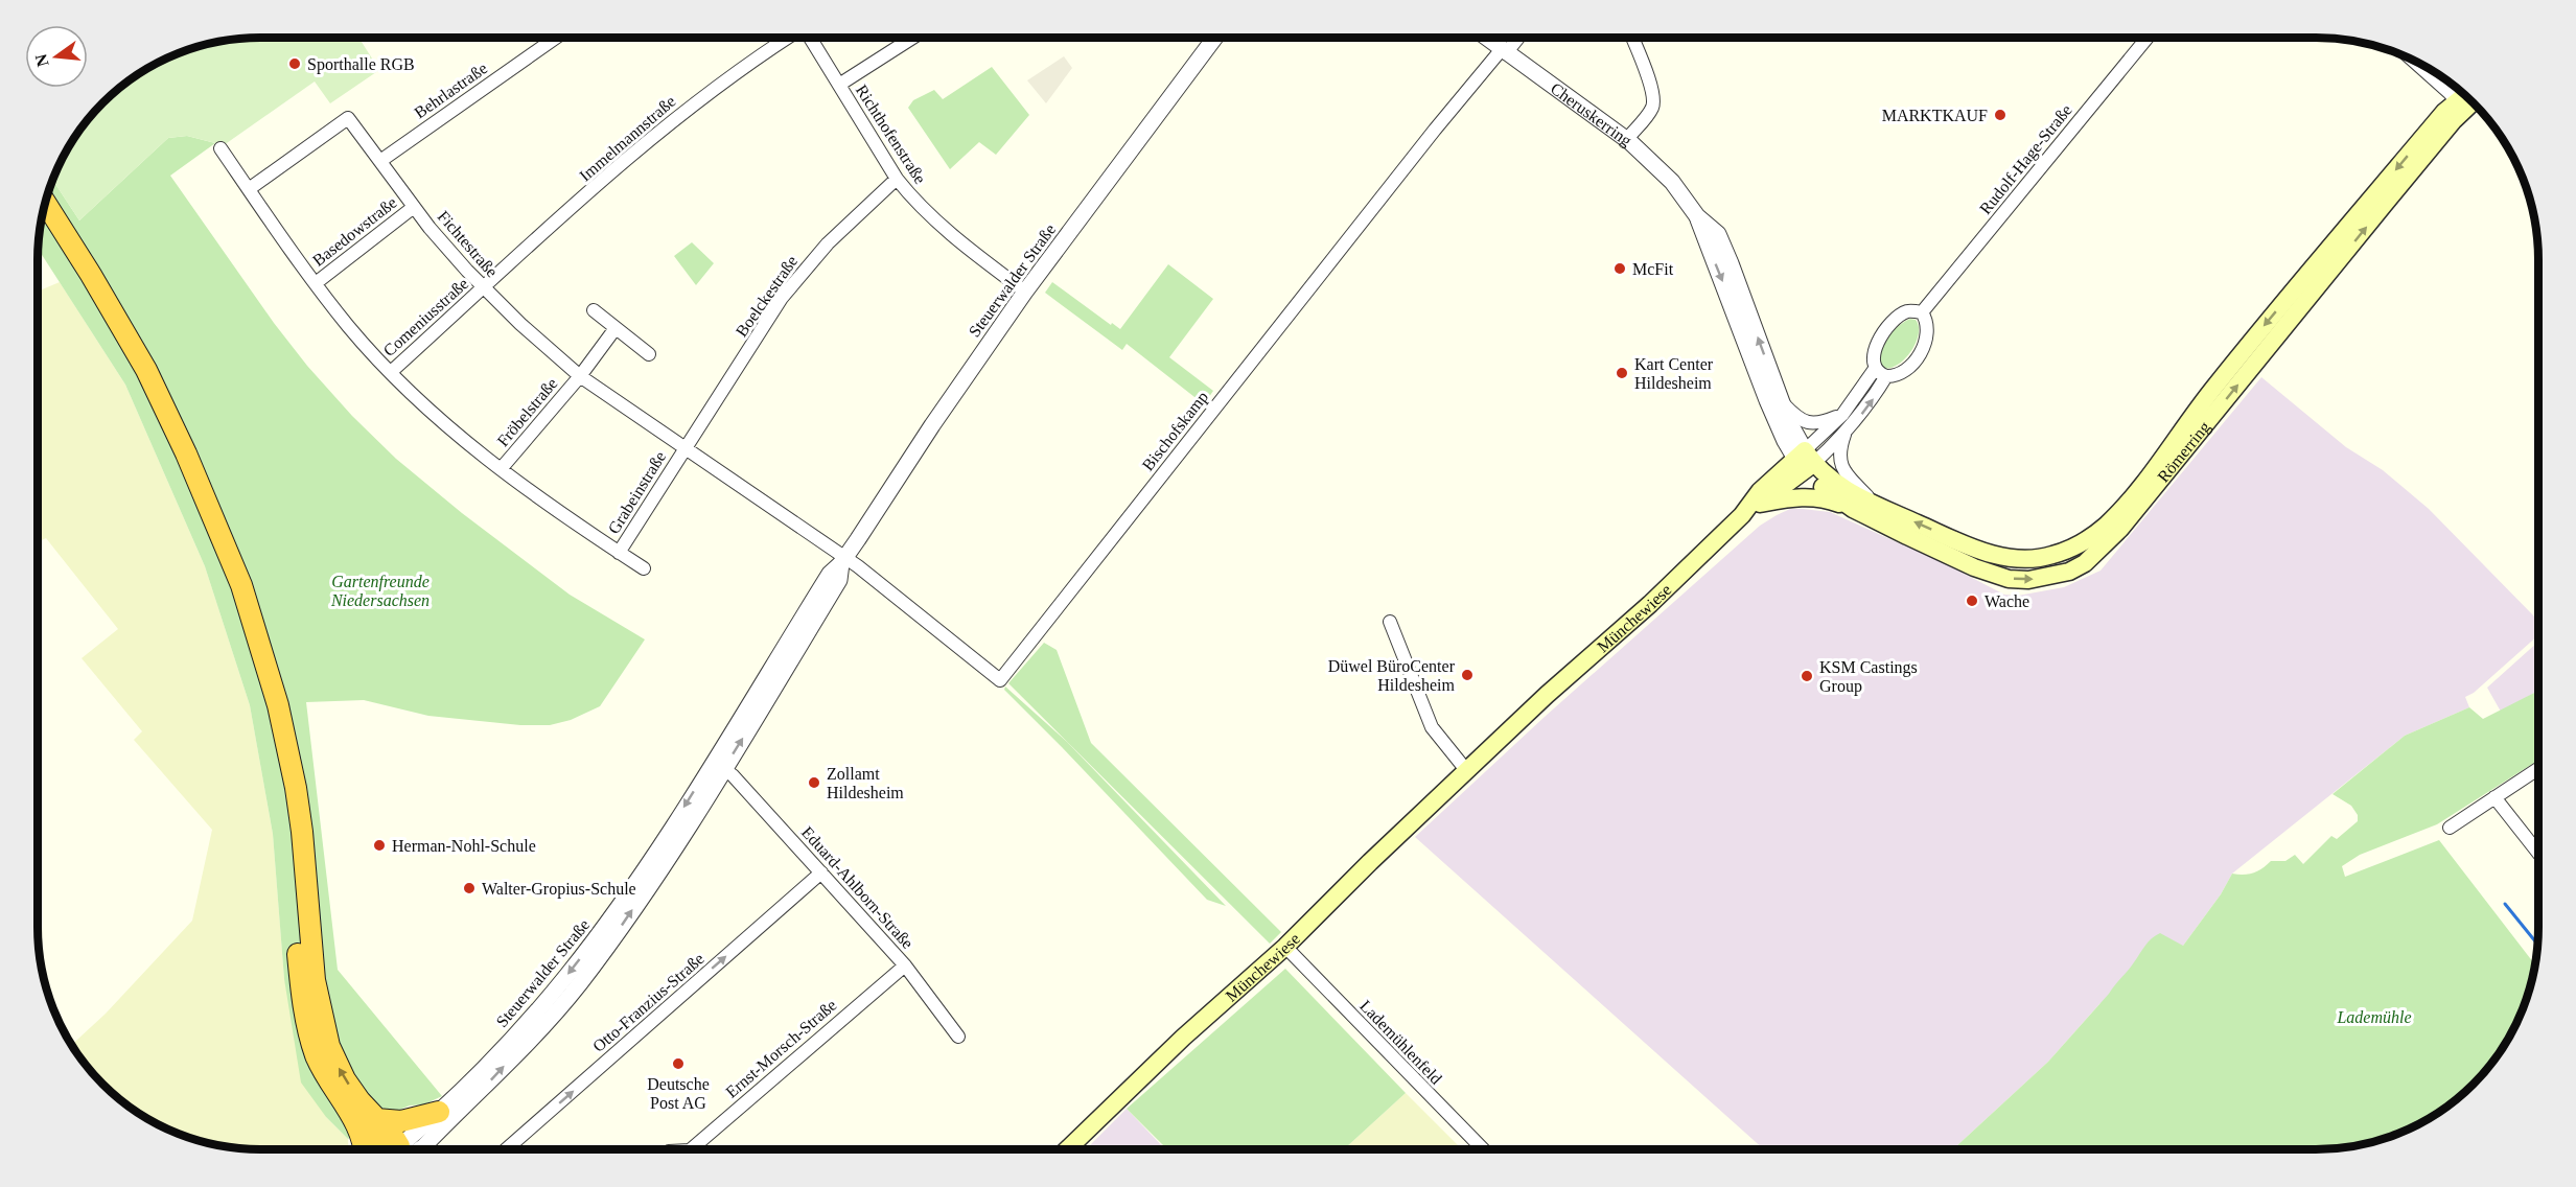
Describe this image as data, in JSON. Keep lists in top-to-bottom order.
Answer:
{
  "streets": {
    "main road": ["Römerring", "Münchewiese"],
    "street": [
      "Behrlastraße",
      "Cheruskerring",
      "Richthofenstraße",
      "Immelmannstraße",
      "Rudolf-Hage-Straße",
      "Basedowstraße",
      "Fichtestraße",
      "Steuerwalder Straße",
      "Boelckestraße",
      "Comeniusstraße",
      "Fröbelstraße",
      "Bischofskamp",
      "Grabeinstraße",
      "Eduard-Ahlborn-Straße",
      "Otto-Franzius-Straße",
      "Lademühlenfeld",
      "Ernst-Morsch-Straße"
    ]
  },
  "crossings": [
    ["Behrlastraße", "Fichtestraße"],
    ["Cheruskerring", "Bischofskamp"],
    ["Cheruskerring", "Römerring"],
    ["Cheruskerring", "Münchewiese"],
    ["Richthofenstraße", "Steuerwalder Straße"],
    ["Richthofenstraße", "Boelckestraße"],
    ["Immelmannstraße", "Fichtestraße"],
    ["Immelmannstraße", "Comeniusstraße"],
    ["Basedowstraße", "Fichtestraße"],
    ["Basedowstraße", "Comeniusstraße"],
    ["Fichtestraße", "Steuerwalder Straße"],
    ["Fichtestraße", "Boelckestraße"],
    ["Fichtestraße", "Comeniusstraße"],
    ["Fichtestraße", "Fröbelstraße"],
    ["Fichtestraße", "Bischofskamp"],
    ["Fichtestraße", "Grabeinstraße"],
    ["Steuerwalder Straße", "Bischofskamp"],
    ["Steuerwalder Straße", "Eduard-Ahlborn-Straße"],
    ["Boelckestraße", "Grabeinstraße"],
    ["Comeniusstraße", "Fröbelstraße"],
    ["Fröbelstraße", "Grabeinstraße"],
    ["Römerring", "Münchewiese"],
    ["Münchewiese", "Lademühlenfeld"],
    ["Eduard-Ahlborn-Straße", "Otto-Franzius-Straße"],
    ["Eduard-Ahlborn-Straße", "Ernst-Morsch-Straße"]
  ],
  "one_way": ["Otto-Franzius-Straße"],
  "parks": ["Gartenfreunde Niedersachsen", "Lademühle"],
  "places": [
    "Sporthalle RGB",
    "MARKTKAUF",
    "McFit",
    "Kart Center Hildesheim",
    "Wache",
    "Düwel BüroCenter Hildesheim",
    "KSM Castings Group",
    "Zollamt Hildesheim",
    "Herman-Nohl-Schule",
    "Walter-Gropius-Schule",
    "Deutsche Post AG"
  ],
  "north": "left"
}
